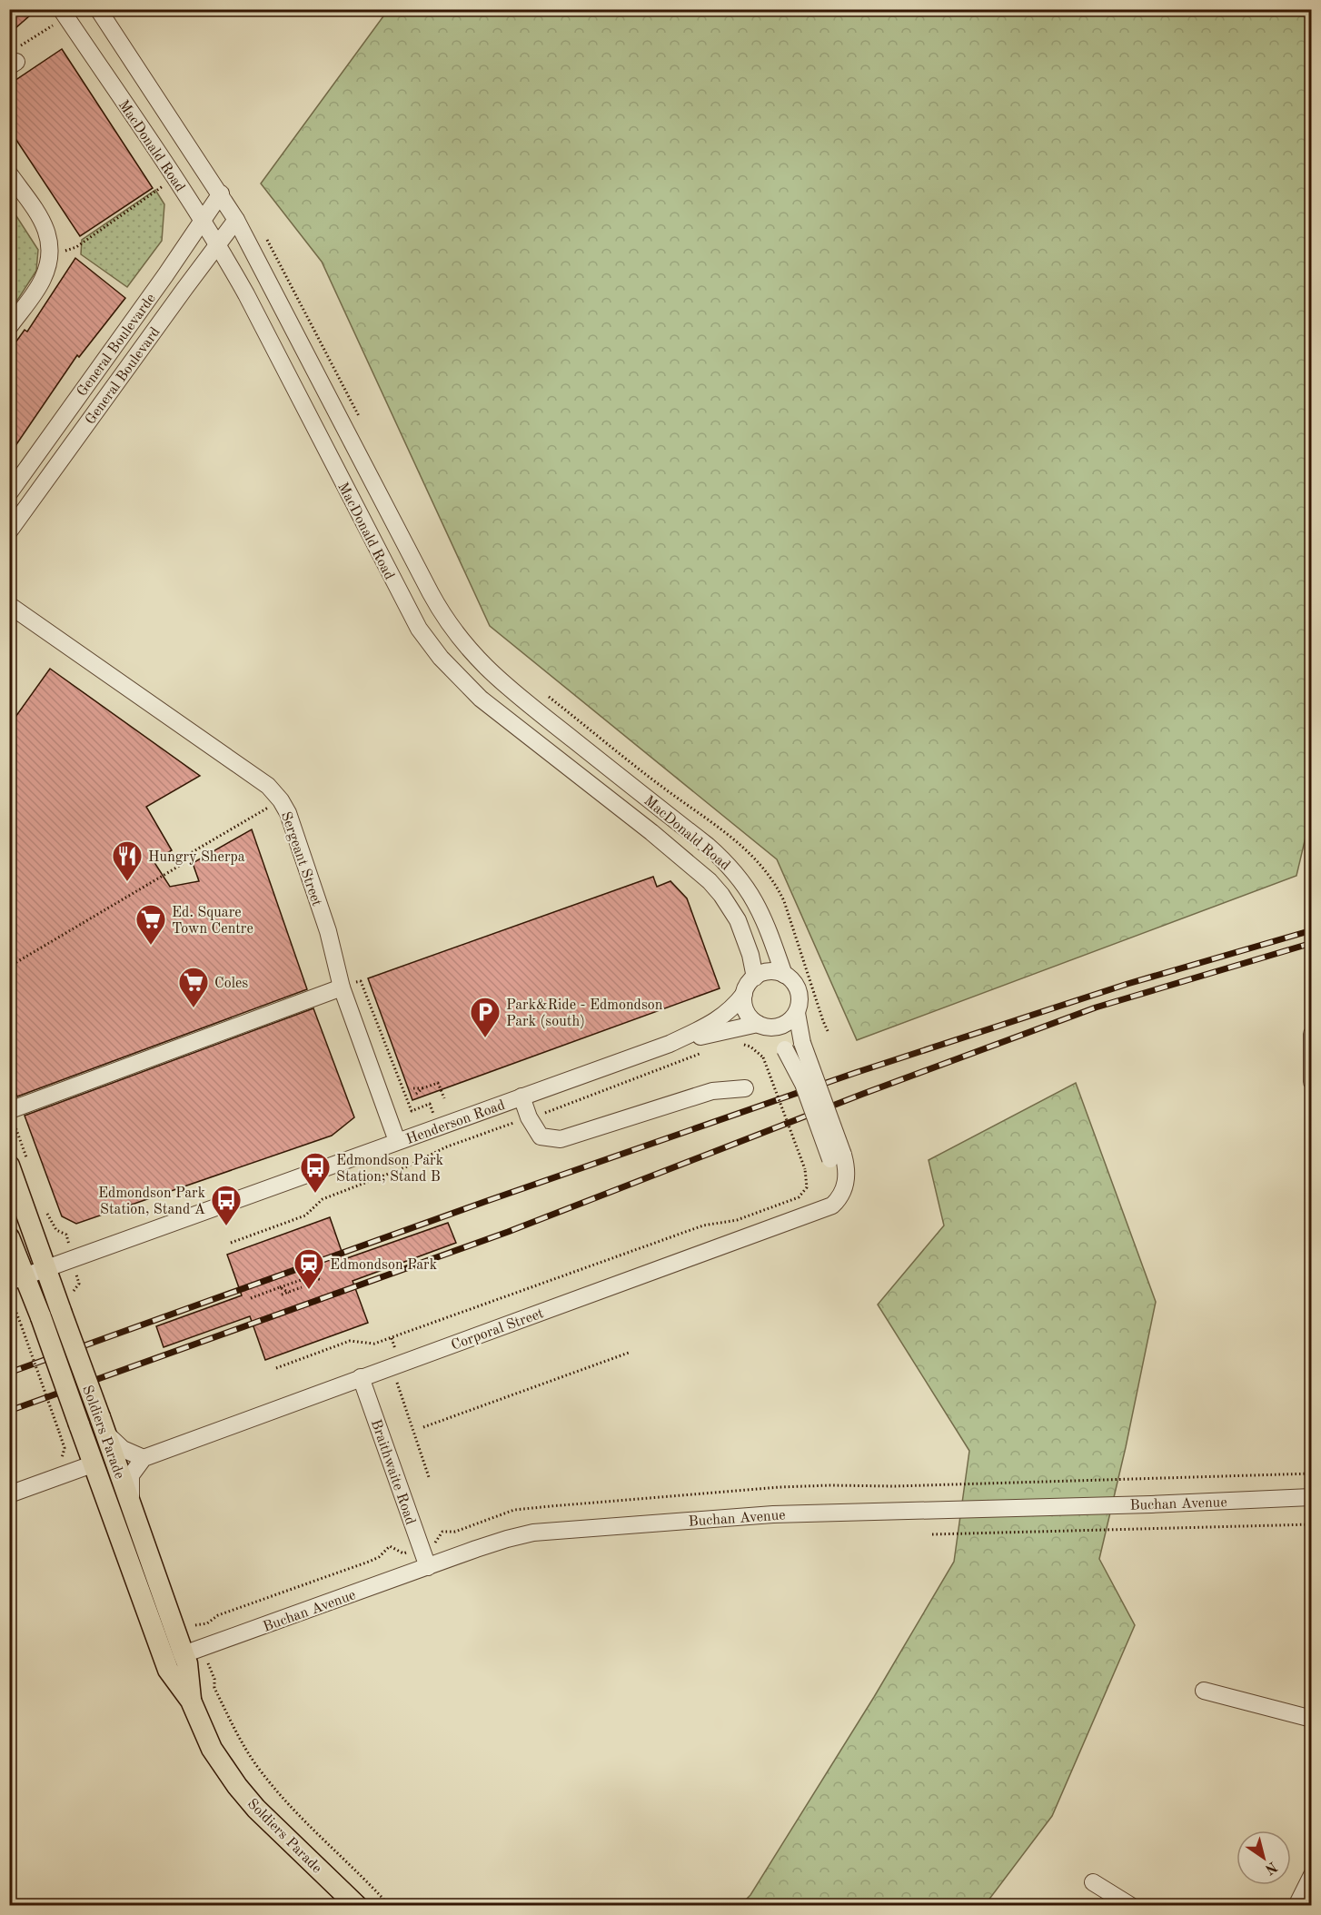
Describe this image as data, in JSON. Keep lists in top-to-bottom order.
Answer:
{
  "streets": {
    "main road": ["Soldiers Parade"],
    "street": [
      "MacDonald Road",
      "General Boulevarde",
      "General Boulevard",
      "Sergeant Street",
      "Henderson Road",
      "Corporal Street",
      "Braithwaite Road",
      "Buchan Avenue"
    ]
  },
  "crossings": [
    ["MacDonald Road", "General Boulevarde"],
    ["MacDonald Road", "General Boulevard"],
    ["MacDonald Road", "Henderson Road"],
    ["Sergeant Street", "Henderson Road"],
    ["Henderson Road", "Soldiers Parade"],
    ["Corporal Street", "Braithwaite Road"],
    ["Soldiers Parade", "Buchan Avenue"],
    ["Braithwaite Road", "Buchan Avenue"]
  ],
  "places": {
    "restaurant": ["Hungry Sherpa"],
    "supermarket": ["Ed. Square Town Centre", "Coles"],
    "parking": ["Park&Ride - Edmondson Park (south)"],
    "bus stop": ["Edmondson Park Station, Stand B", "Edmondson Park Station, Stand A"],
    "station": ["Edmondson Park"]
  },
  "north": "bottom right"
}
